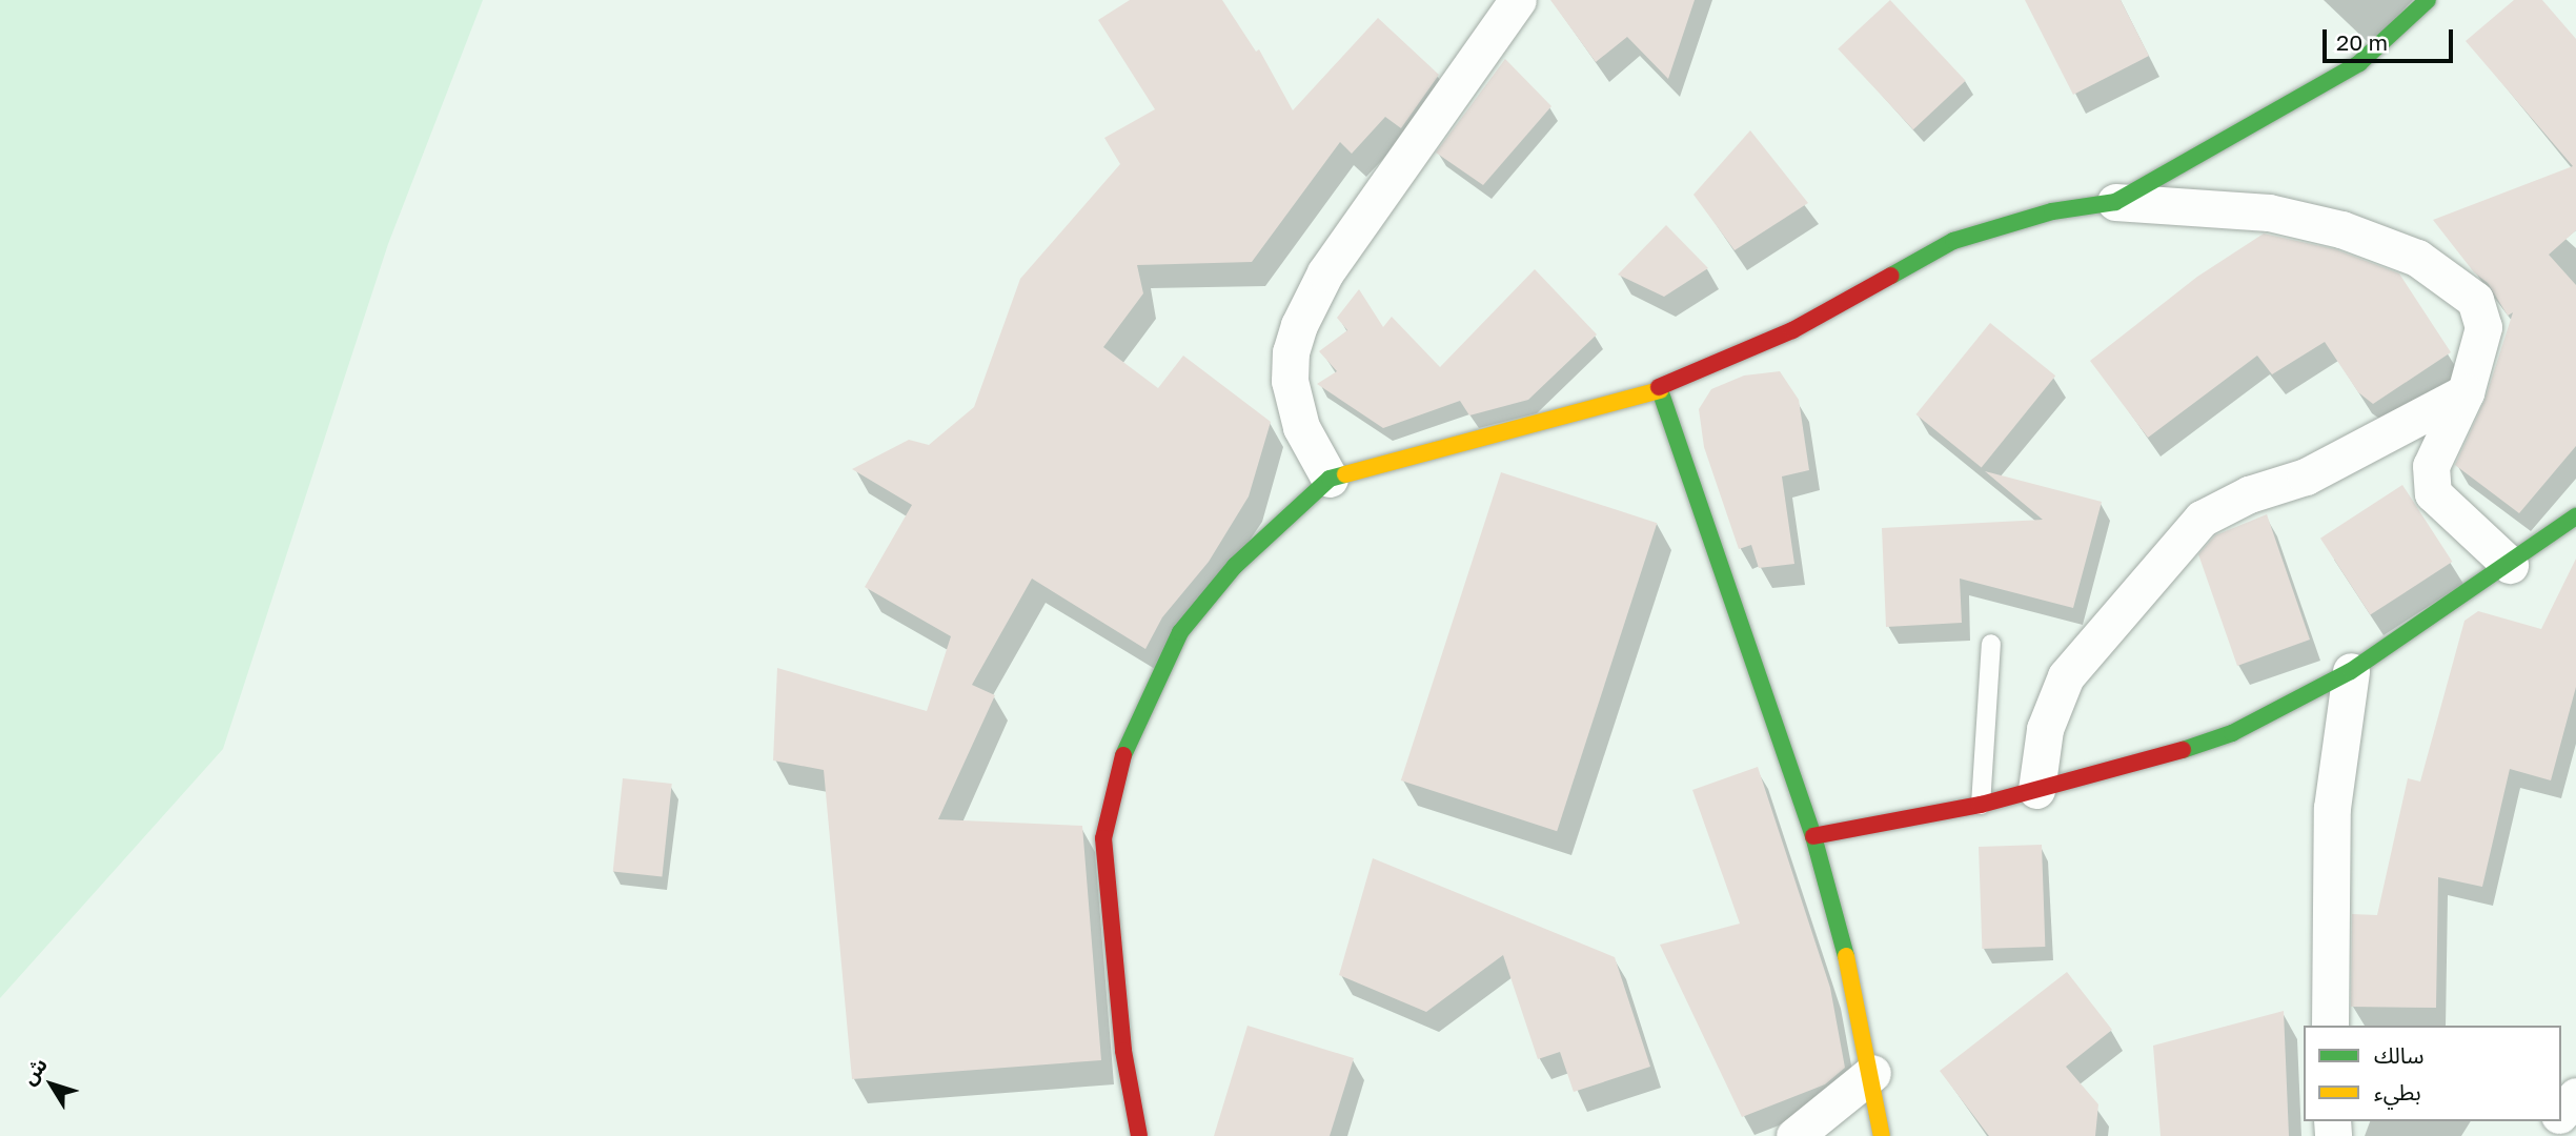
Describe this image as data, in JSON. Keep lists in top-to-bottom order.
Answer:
{
  "legend": ["سالك", "بطيء"],
  "scale_bar": "20 m",
  "north": "top left"
}
